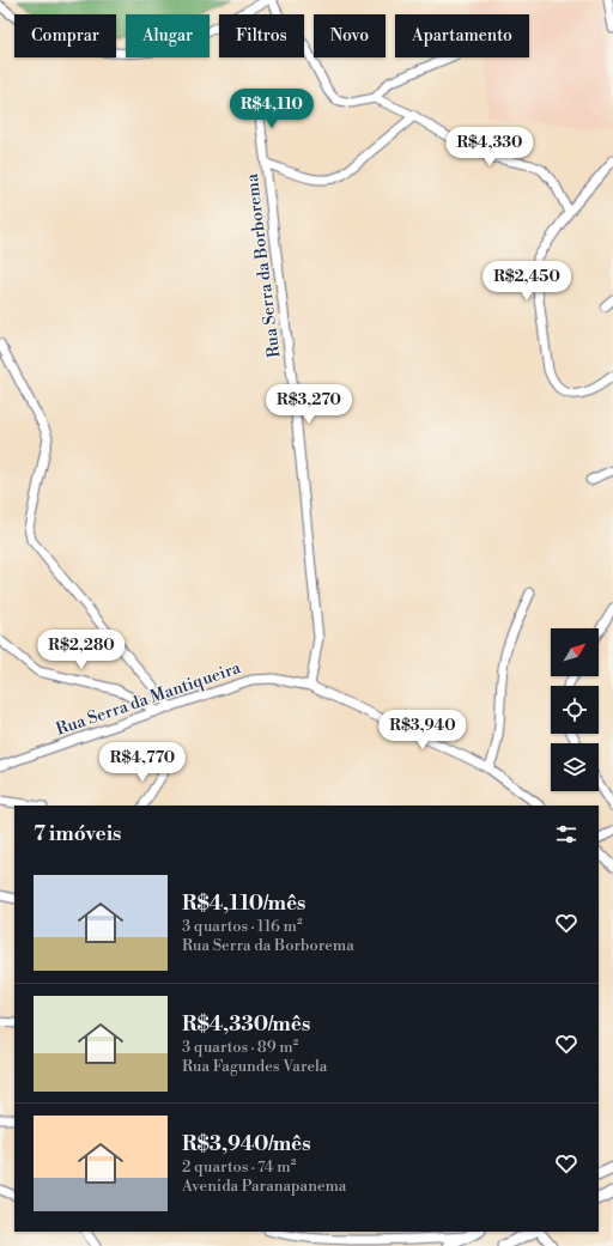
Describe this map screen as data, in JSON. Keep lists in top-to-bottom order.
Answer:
{
  "streets": {
    "street": ["Rua Serra da Borborema", "Rua Serra da Mantiqueira"]
  },
  "crossings": [
    ["Rua Serra da Borborema", "Rua Serra da Mantiqueira"]
  ],
  "north": "top right",
  "page": {
    "chip": [
      "Comprar",
      "Alugar",
      "Filtros",
      "Novo",
      "Apartamento"
    ],
    "price": [
      "R$4,110",
      "R$4,330",
      "R$2,450",
      "R$3,270",
      "R$2,280",
      "R$3,940",
      "R$4,770"
    ],
    "heading": "7 imóveis",
    "list": [
      {
        "name": "R$4,110/mês",
        "note": "3 quartos · 116 m² · Rua Serra da Borborema"
      },
      {
        "name": "R$4,330/mês",
        "note": "3 quartos · 89 m² · Rua Fagundes Varela"
      },
      {
        "name": "R$3,940/mês",
        "note": "2 quartos · 74 m² · Avenida Paranapanema"
      }
    ]
  }
}
